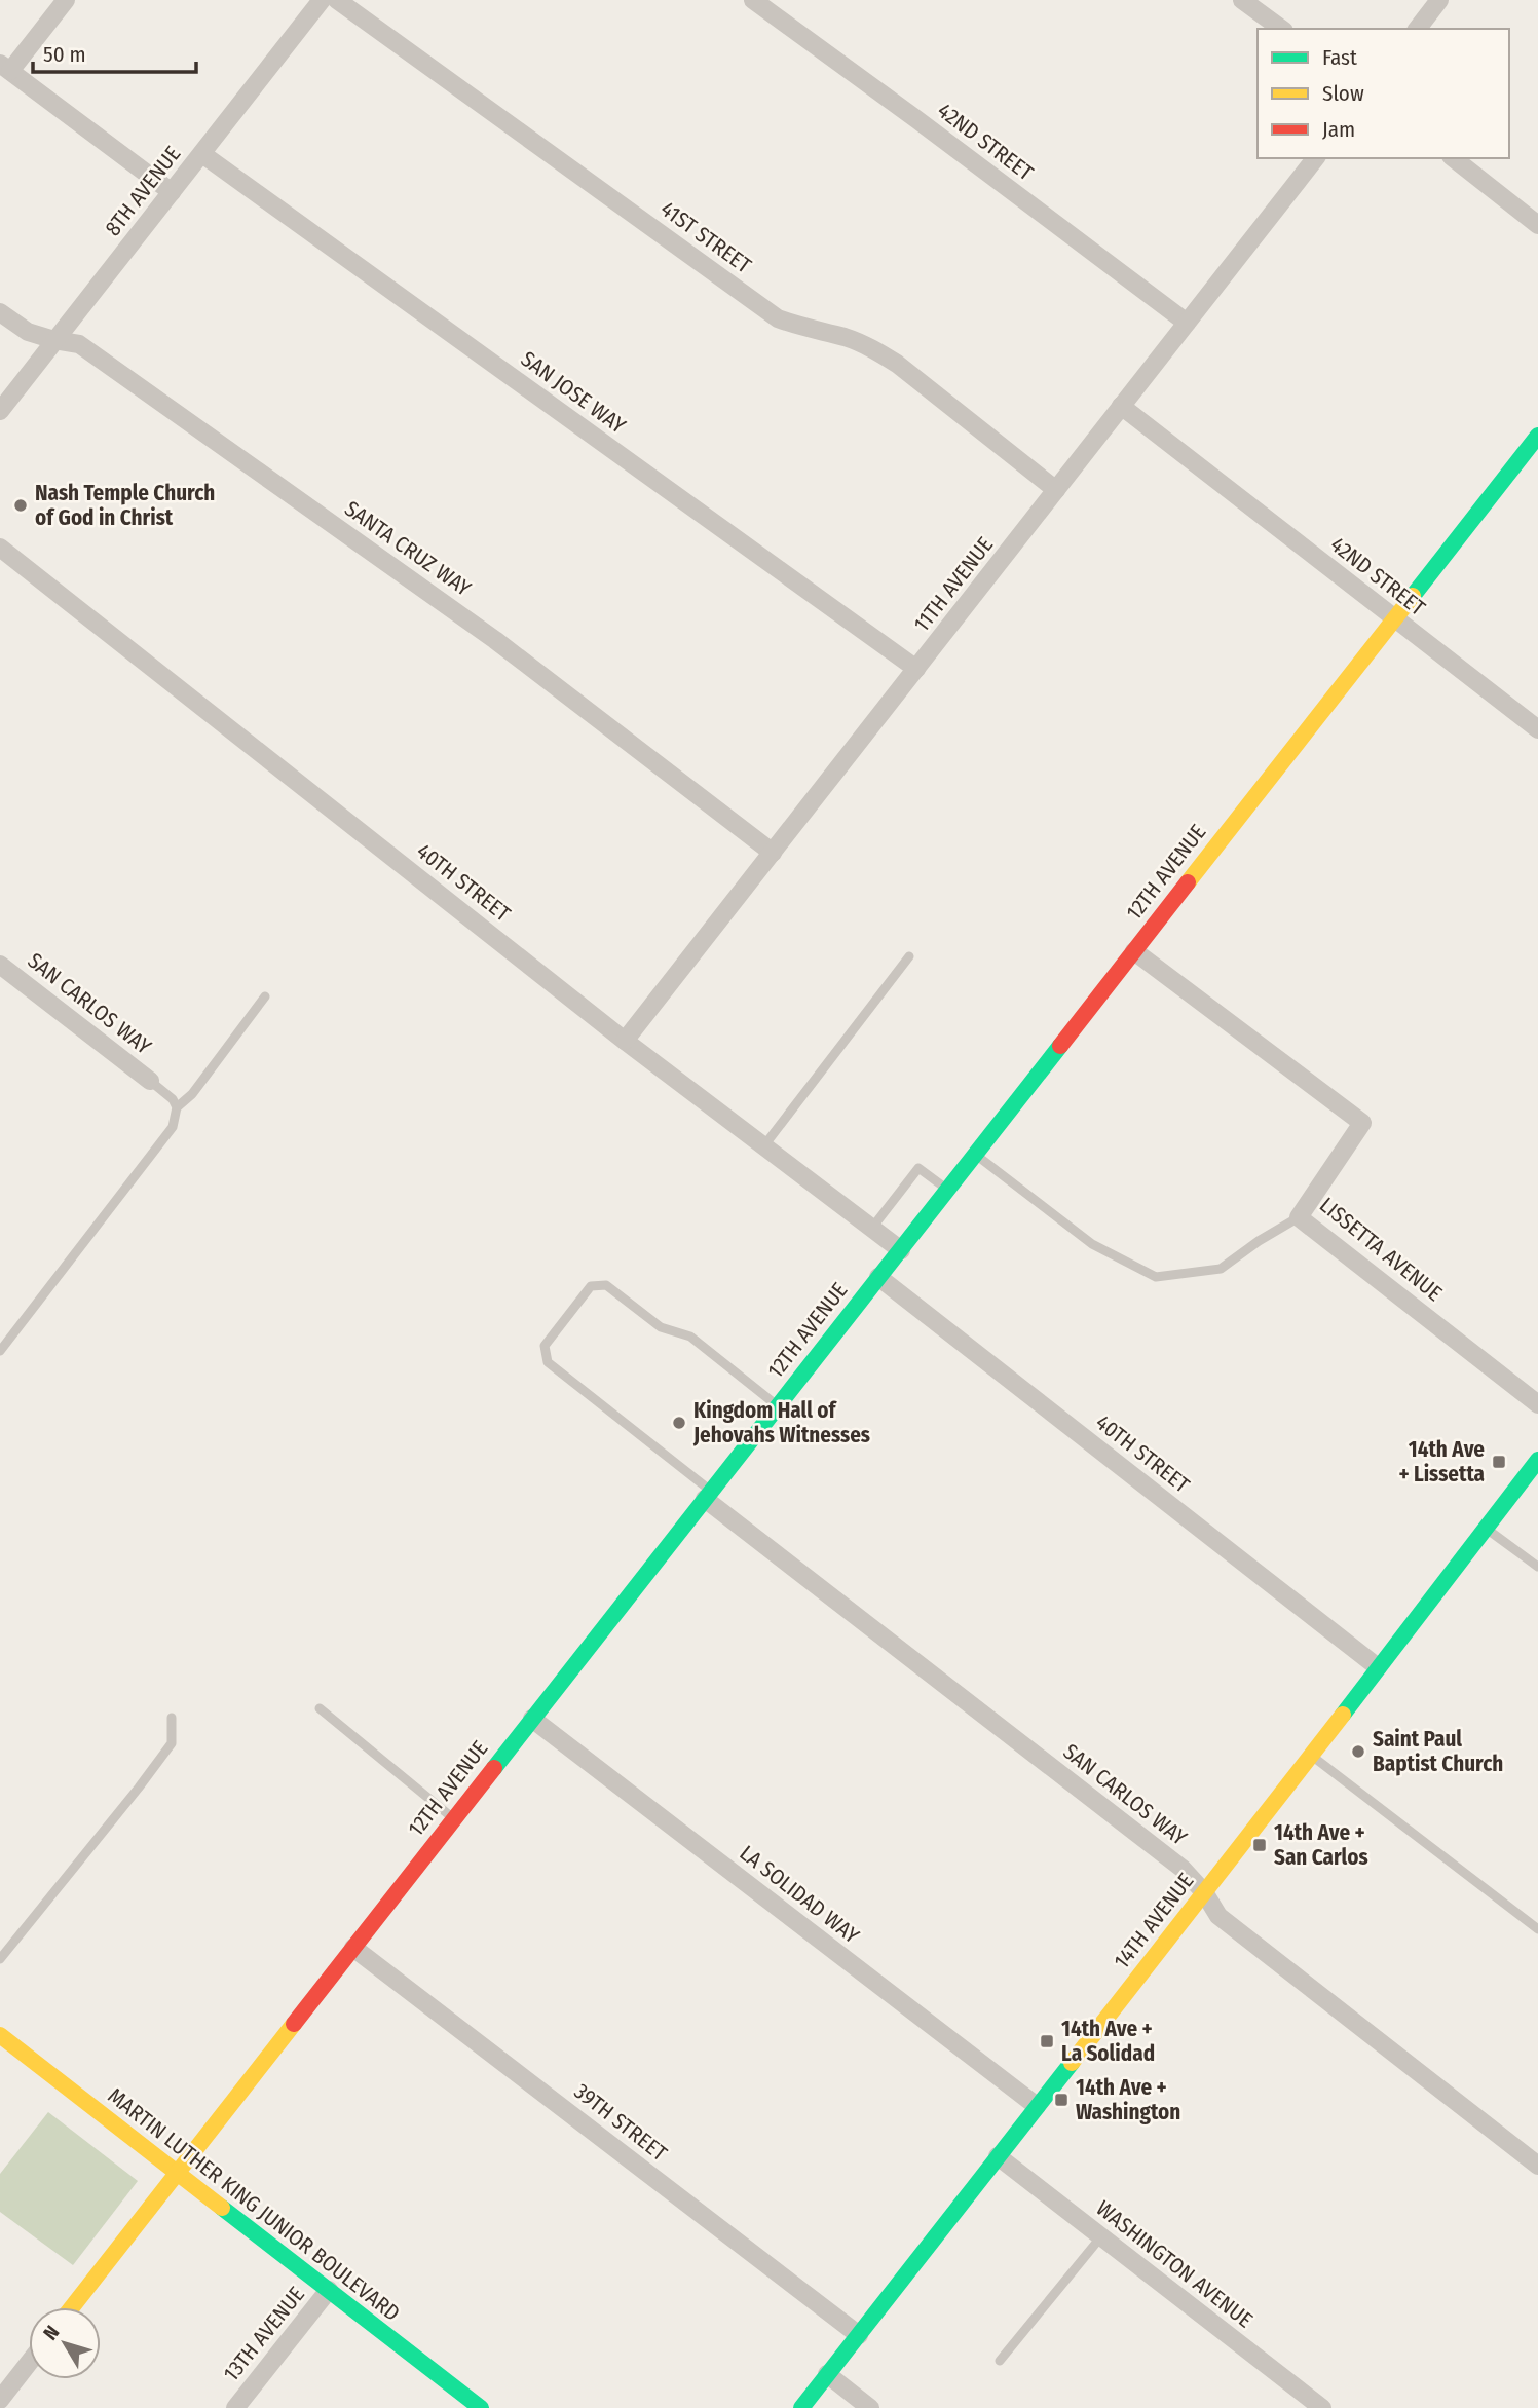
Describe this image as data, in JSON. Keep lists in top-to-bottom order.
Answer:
{
  "streets": {
    "street": [
      "42ND STREET",
      "8TH AVENUE",
      "41ST STREET",
      "SAN JOSE WAY",
      "SANTA CRUZ WAY",
      "11TH AVENUE",
      "12TH AVENUE",
      "40TH STREET",
      "SAN CARLOS WAY",
      "LISSETTA AVENUE",
      "LA SOLIDAD WAY",
      "14TH AVENUE",
      "39TH STREET",
      "MARTIN LUTHER KING JUNIOR BOULEVARD",
      "WASHINGTON AVENUE",
      "13TH AVENUE"
    ]
  },
  "crossings": [
    ["42ND STREET", "11TH AVENUE"],
    ["42ND STREET", "12TH AVENUE"],
    ["8TH AVENUE", "SAN JOSE WAY"],
    ["8TH AVENUE", "SANTA CRUZ WAY"],
    ["41ST STREET", "11TH AVENUE"],
    ["SAN JOSE WAY", "11TH AVENUE"],
    ["SANTA CRUZ WAY", "11TH AVENUE"],
    ["11TH AVENUE", "40TH STREET"],
    ["12TH AVENUE", "40TH STREET"],
    ["12TH AVENUE", "SAN CARLOS WAY"],
    ["12TH AVENUE", "LISSETTA AVENUE"],
    ["12TH AVENUE", "LA SOLIDAD WAY"],
    ["12TH AVENUE", "39TH STREET"],
    ["12TH AVENUE", "MARTIN LUTHER KING JUNIOR BOULEVARD"],
    ["40TH STREET", "14TH AVENUE"],
    ["SAN CARLOS WAY", "14TH AVENUE"],
    ["LA SOLIDAD WAY", "14TH AVENUE"],
    ["14TH AVENUE", "39TH STREET"],
    ["14TH AVENUE", "WASHINGTON AVENUE"],
    ["MARTIN LUTHER KING JUNIOR BOULEVARD", "13TH AVENUE"]
  ],
  "places": {
    "other": ["Nash Temple Church of God in Christ", "Kingdom Hall of Jehovahs Witnesses", "Saint Paul Baptist Church"],
    "transit": [
      "14th Ave + Lissetta",
      "14th Ave + San Carlos",
      "14th Ave + La Solidad",
      "14th Ave + Washington"
    ]
  },
  "legend": ["Fast", "Slow", "Jam"],
  "scale_bar": "50 m",
  "north": "top left"
}
